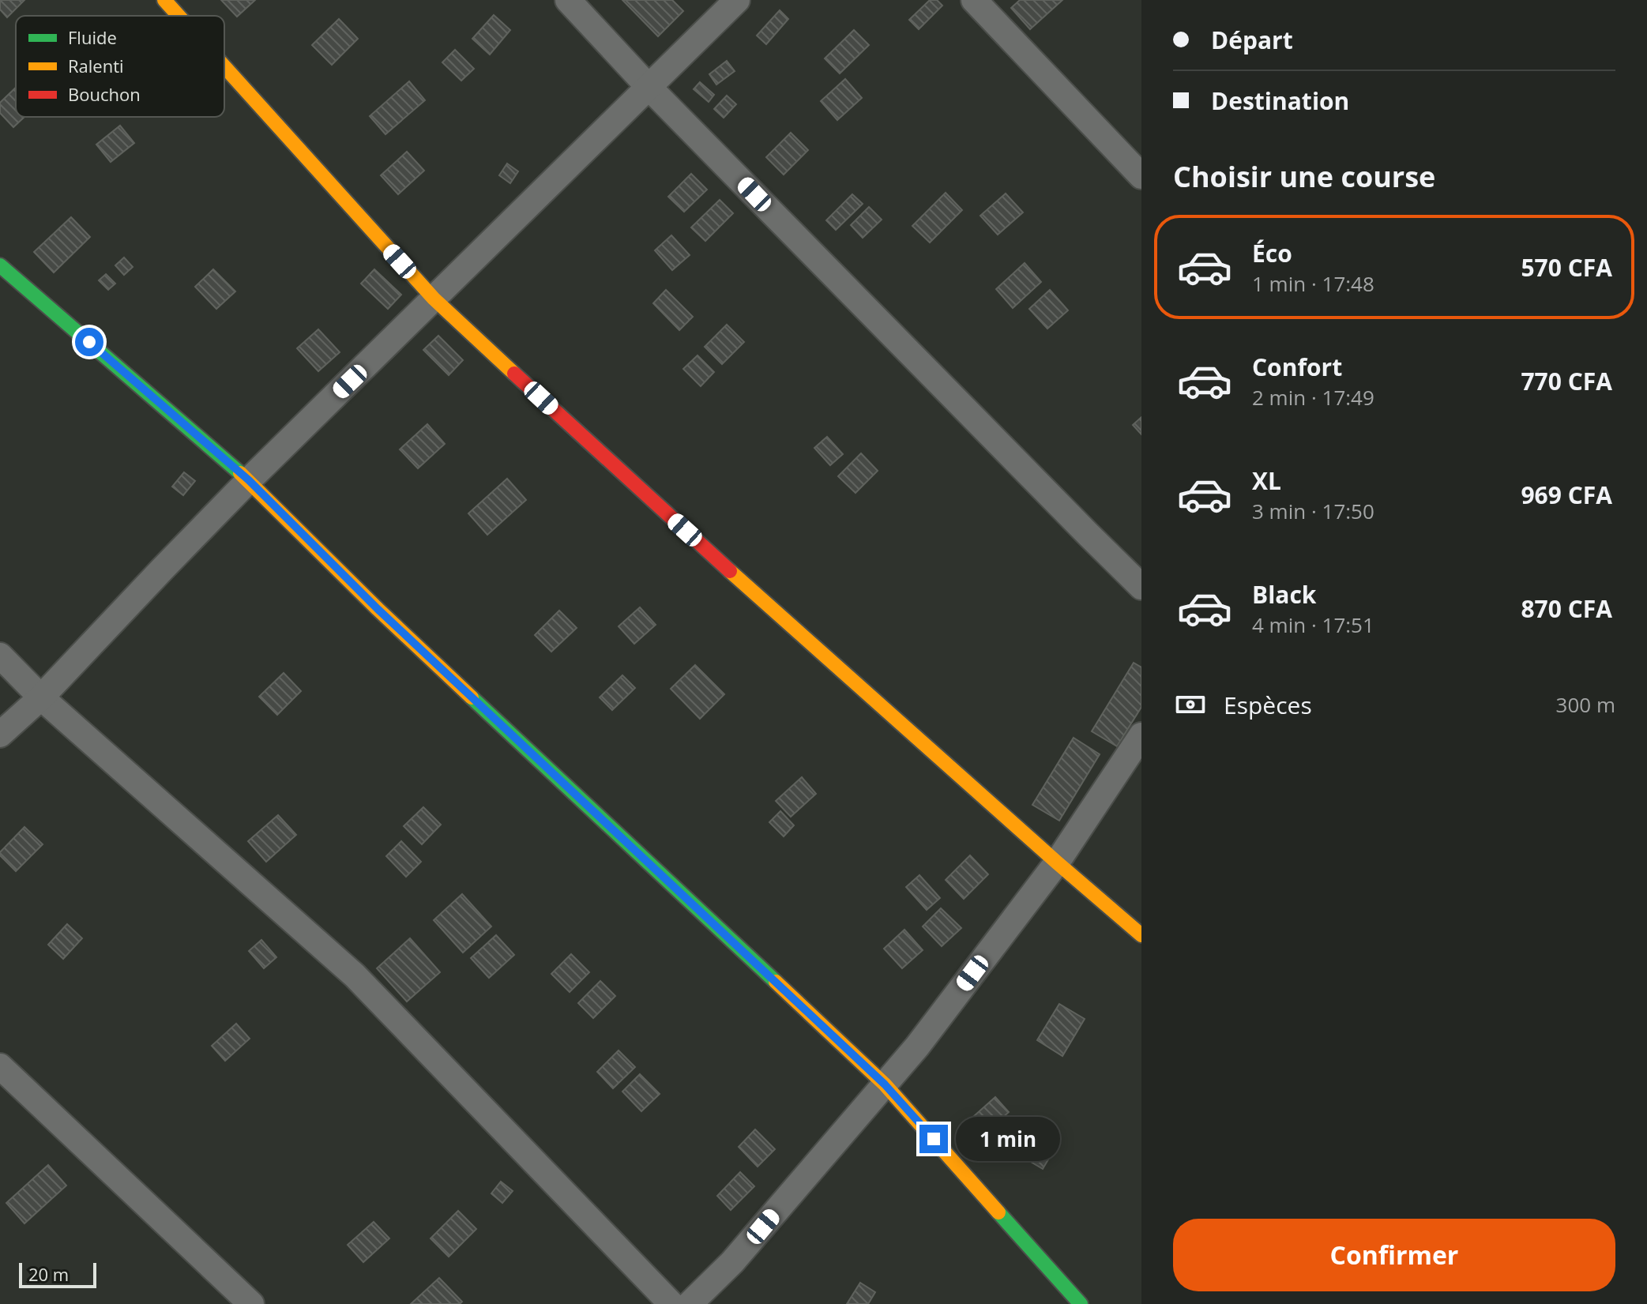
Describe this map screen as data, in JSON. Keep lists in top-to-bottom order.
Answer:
{
  "legend": ["Fluide", "Ralenti", "Bouchon"],
  "scale_bar": "20 m",
  "page": {
    "banner": ["Départ", "Destination"],
    "heading": "Choisir une course",
    "list": [
      {
        "name": "Éco",
        "note": "1 min · 17:48",
        "value": "570 CFA"
      },
      {
        "name": "Confort",
        "note": "2 min · 17:49",
        "value": "770 CFA"
      },
      {
        "name": "XL",
        "note": "3 min · 17:50",
        "value": "969 CFA"
      },
      {
        "name": "Black",
        "note": "4 min · 17:51",
        "value": "870 CFA"
      }
    ],
    "pay": ["Espèces", "300 m"],
    "bubble": "1 min",
    "buttons": "Confirmer",
    "scale": "20 m"
  }
}
